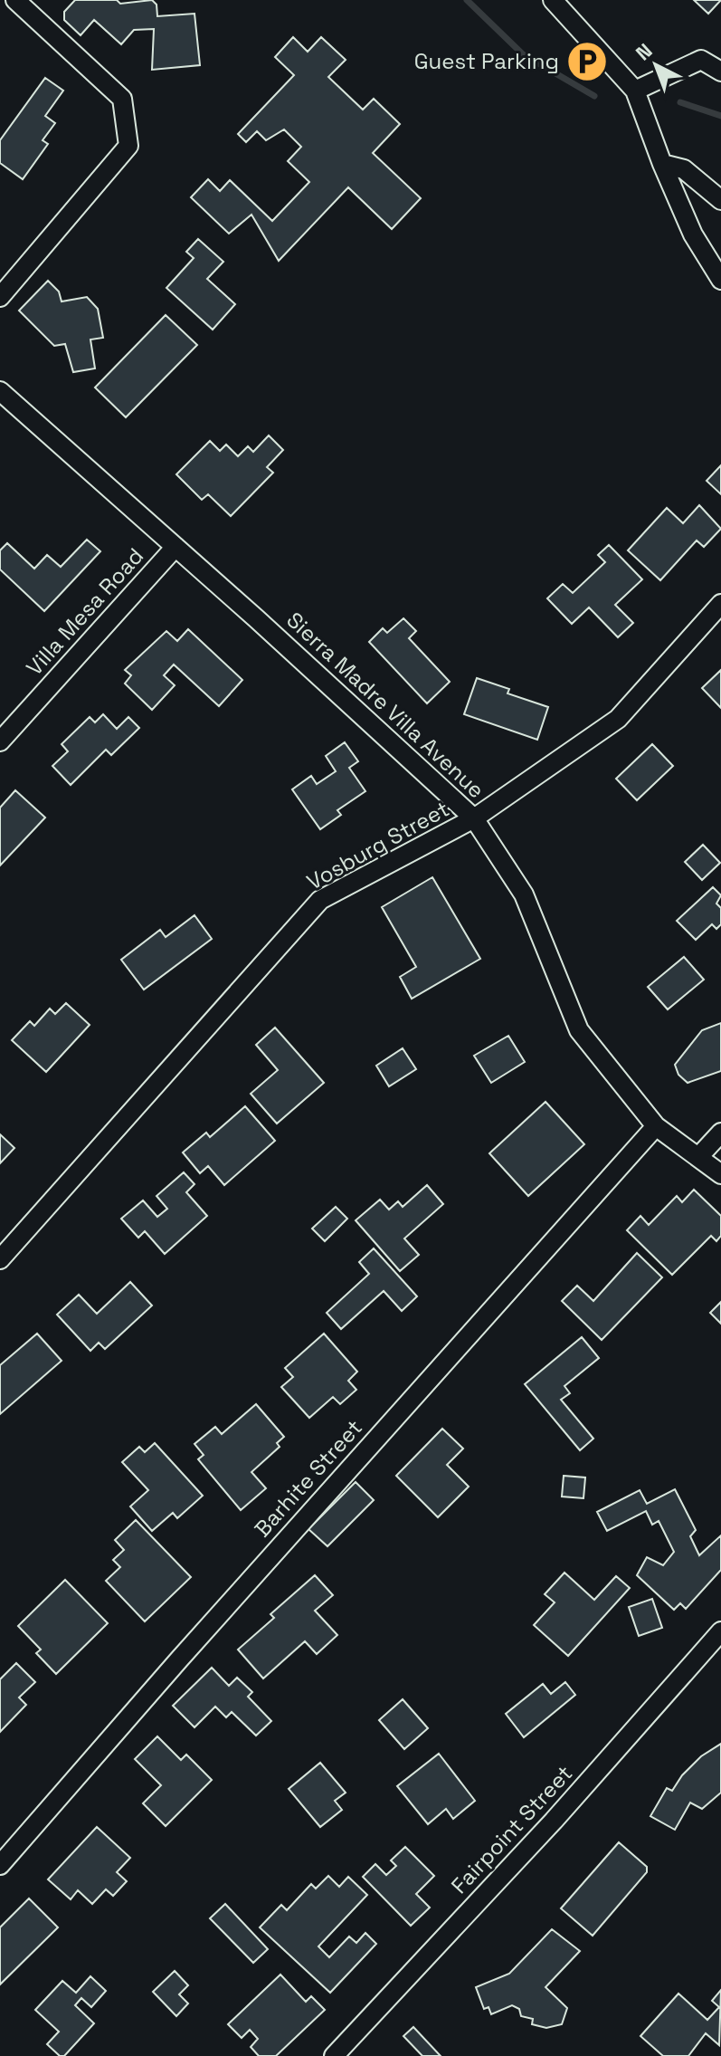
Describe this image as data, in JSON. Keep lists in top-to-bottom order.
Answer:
{
  "streets": {
    "street": [
      "Villa Mesa Road",
      "Sierra Madre Villa Avenue",
      "Vosburg Street",
      "Barhite Street",
      "Fairpoint Street"
    ]
  },
  "crossings": [
    ["Villa Mesa Road", "Sierra Madre Villa Avenue"],
    ["Sierra Madre Villa Avenue", "Vosburg Street"],
    ["Sierra Madre Villa Avenue", "Barhite Street"]
  ],
  "places": {
    "parking": ["Guest Parking"]
  },
  "north": "top left"
}
